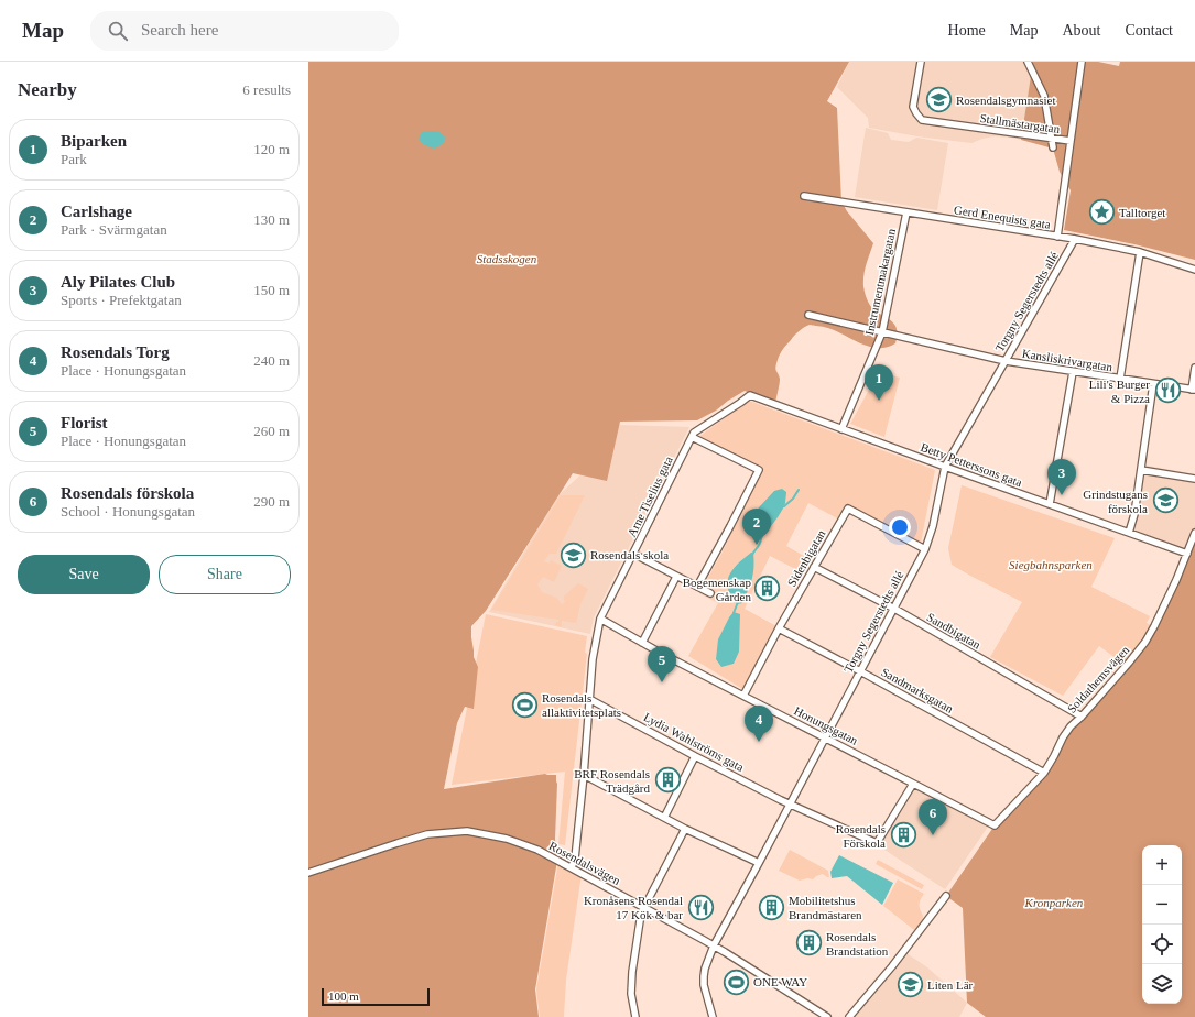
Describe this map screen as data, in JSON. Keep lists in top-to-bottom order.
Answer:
{
  "streets": {
    "street": [
      "Stallmästargatan",
      "Gerd Enequists gata",
      "Instrumentmakargatan",
      "Torgny Segerstedts allé",
      "Kansliskrivargatan",
      "Betty Petterssons gata",
      "Arne Tiselius gata",
      "Sidenbigatan",
      "Sandbigatan",
      "Soldathemsvägen",
      "Sandmarksgatan",
      "Honungsgatan",
      "Lydia Wahlströms gata",
      "Rosendalsvägen"
    ]
  },
  "crossings": [
    ["Stallmästargatan", "Gerd Enequists gata"],
    ["Gerd Enequists gata", "Instrumentmakargatan"],
    ["Gerd Enequists gata", "Torgny Segerstedts allé"],
    ["Instrumentmakargatan", "Kansliskrivargatan"],
    ["Instrumentmakargatan", "Betty Petterssons gata"],
    ["Torgny Segerstedts allé", "Kansliskrivargatan"],
    ["Torgny Segerstedts allé", "Betty Petterssons gata"],
    ["Torgny Segerstedts allé", "Sidenbigatan"],
    ["Torgny Segerstedts allé", "Sandbigatan"],
    ["Torgny Segerstedts allé", "Sandmarksgatan"],
    ["Torgny Segerstedts allé", "Honungsgatan"],
    ["Torgny Segerstedts allé", "Lydia Wahlströms gata"],
    ["Torgny Segerstedts allé", "Rosendalsvägen"],
    ["Betty Petterssons gata", "Arne Tiselius gata"],
    ["Betty Petterssons gata", "Soldathemsvägen"],
    ["Arne Tiselius gata", "Honungsgatan"],
    ["Arne Tiselius gata", "Lydia Wahlströms gata"],
    ["Arne Tiselius gata", "Rosendalsvägen"],
    ["Sidenbigatan", "Sandbigatan"],
    ["Sidenbigatan", "Sandmarksgatan"],
    ["Sidenbigatan", "Honungsgatan"],
    ["Sandbigatan", "Soldathemsvägen"],
    ["Soldathemsvägen", "Sandmarksgatan"],
    ["Soldathemsvägen", "Honungsgatan"],
    ["Honungsgatan", "Lydia Wahlströms gata"]
  ],
  "parks": ["Stadsskogen", "Siegbahnsparken", "Kronparken"],
  "places": {
    "school or university": [
      "Rosendalsgymnasiet",
      "Grindstugans förskola",
      "Rosendals skola",
      "Liten Lär"
    ],
    "place": ["Talltorget"],
    "restaurant": ["Lili's Burger & Pizza", "Kronåsens Rosendal 17 Kök & bar"],
    "building": [
      "Bogemenskap Gården",
      "BRF Rosendals Trädgård",
      "Rosendals Förskola",
      "Mobilitetshus Brandmästaren",
      "Rosendals Brandstation"
    ],
    "sports": ["Rosendals allaktivitetsplats", "ONE WAY"]
  },
  "scale_bar": "100 m",
  "page": {
    "header": "Map",
    "search": "Search here",
    "nav": [
      "Home",
      "Map",
      "About",
      "Contact"
    ],
    "heading": ["Nearby", "6 results"],
    "list": [
      {
        "mark": "1",
        "name": "Biparken",
        "note": "Park",
        "value": "120 m"
      },
      {
        "mark": "2",
        "name": "Carlshage",
        "note": "Park · Svärmgatan",
        "value": "130 m"
      },
      {
        "mark": "3",
        "name": "Aly Pilates Club",
        "note": "Sports · Prefektgatan",
        "value": "150 m"
      },
      {
        "mark": "4",
        "name": "Rosendals Torg",
        "note": "Place · Honungsgatan",
        "value": "240 m"
      },
      {
        "mark": "5",
        "name": "Florist",
        "note": "Place · Honungsgatan",
        "value": "260 m"
      },
      {
        "mark": "6",
        "name": "Rosendals förskola",
        "note": "School · Honungsgatan",
        "value": "290 m"
      }
    ],
    "pins": [
      "1",
      "3",
      "2",
      "5",
      "4",
      "6"
    ],
    "buttons": ["Save", "Share"],
    "map_buttons": ["+", "−"],
    "scale": "100 m"
  }
}
